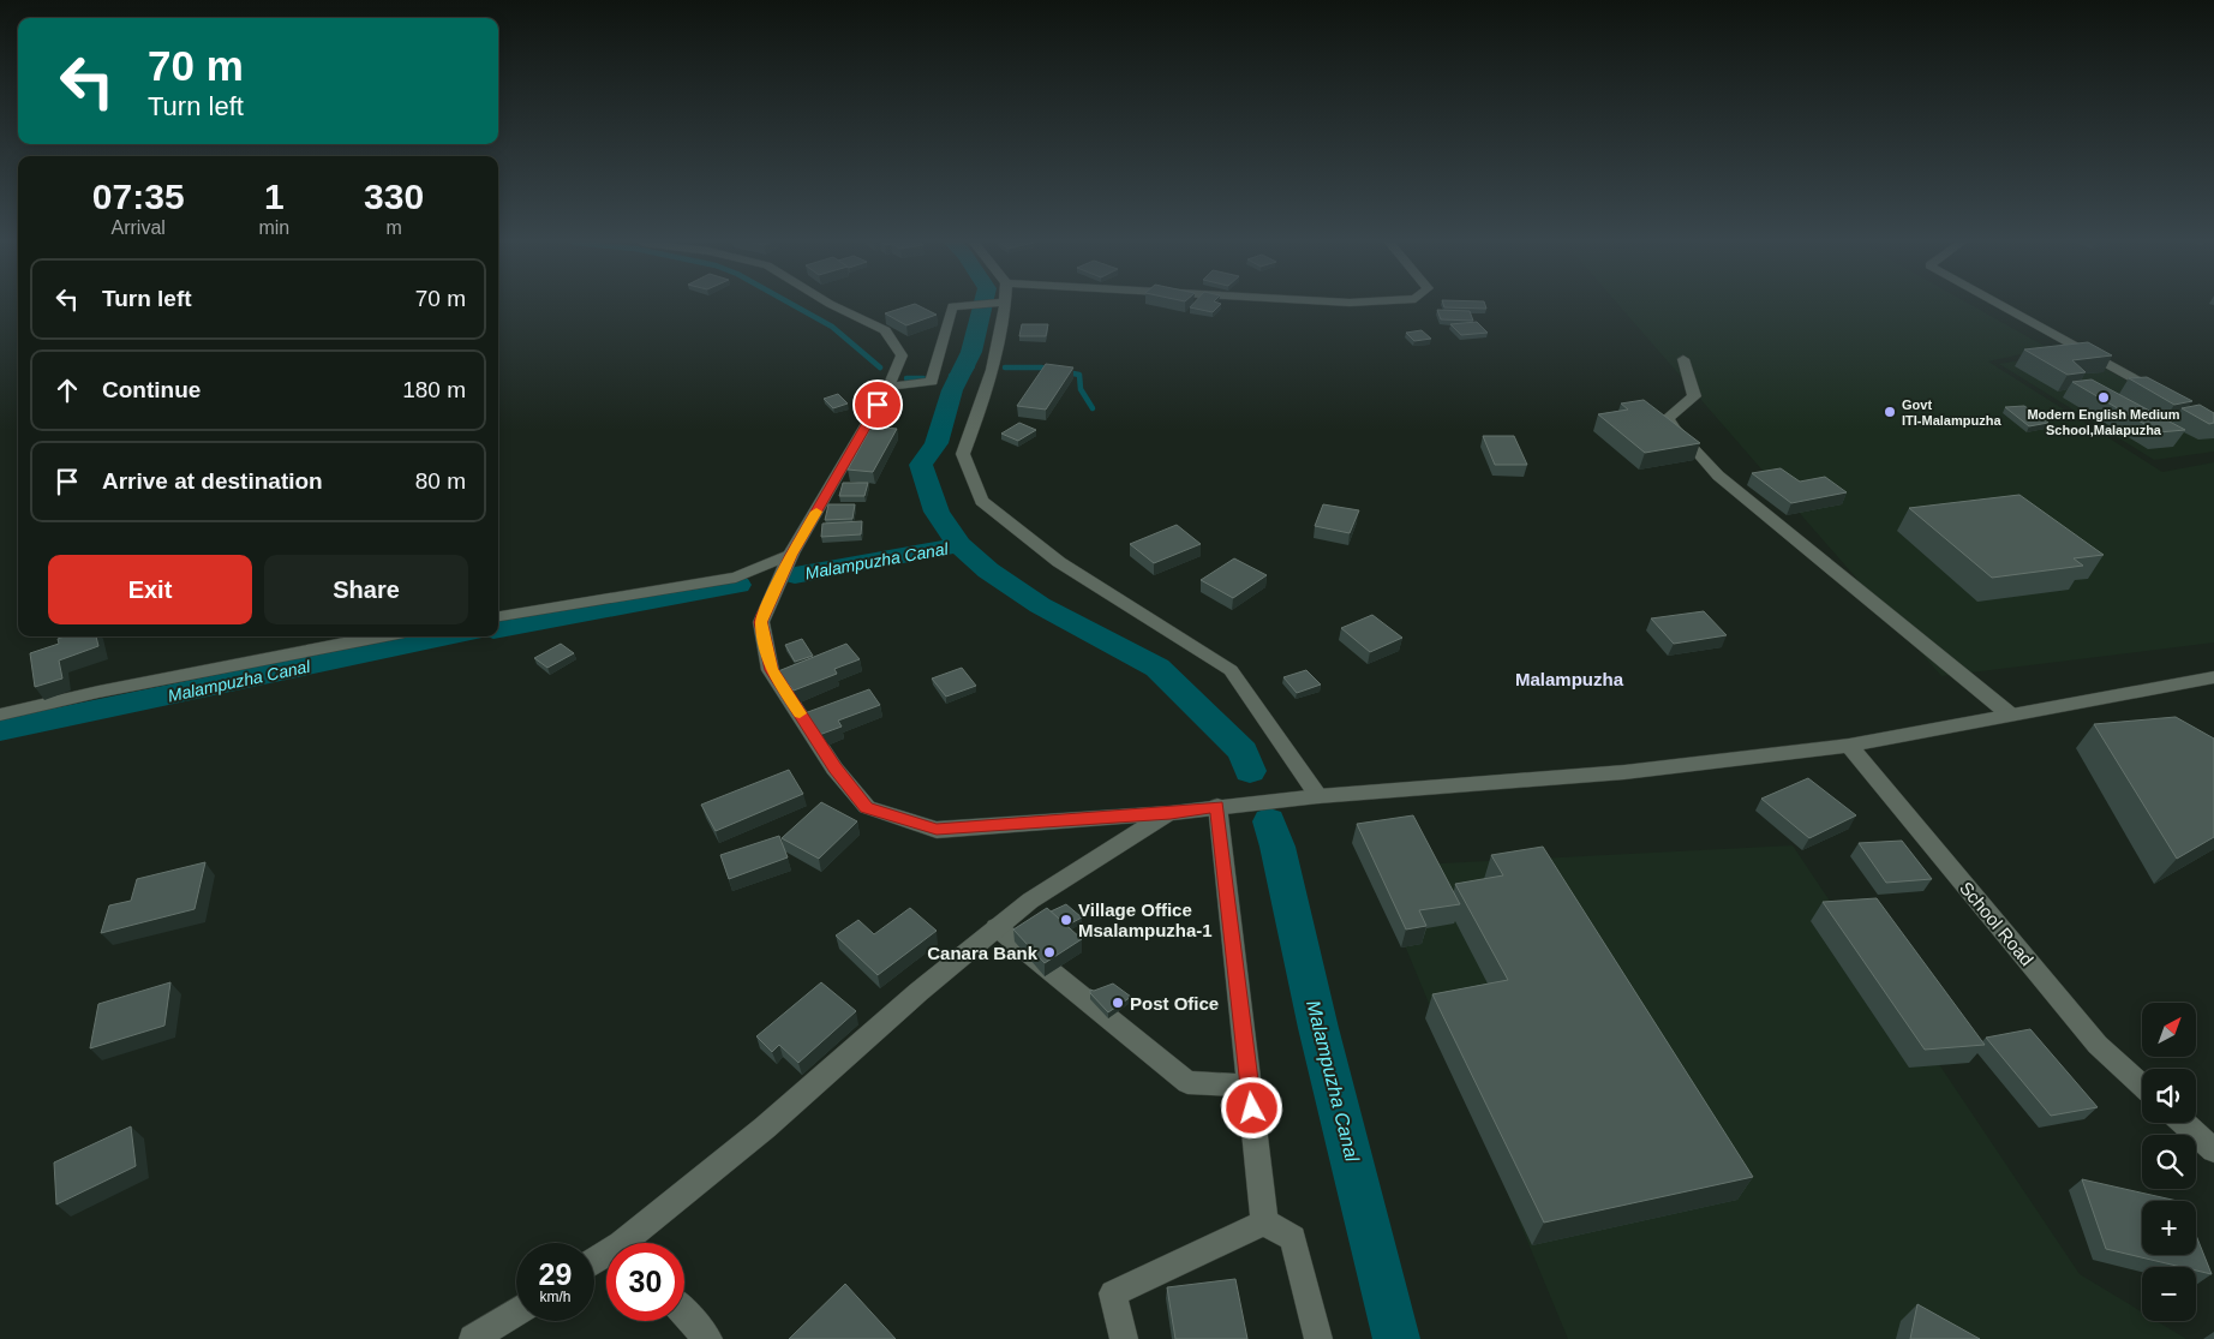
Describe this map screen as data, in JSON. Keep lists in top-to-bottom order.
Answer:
{
  "streets": {
    "street": ["School Road"]
  },
  "districts": ["Malampuzha"],
  "water": ["Malampuzha Canal"],
  "places": [
    "Modern English Medium School,Malapuzha",
    "Govt ITI-Malampuzha",
    "Village Office Msalampuzha-1",
    "Canara Bank",
    "Post Ofice"
  ],
  "north": "top right",
  "page": {
    "turn": ["70 m", "Turn left"],
    "eta": [
      "07:35",
      "Arrival",
      "1",
      "min",
      "330",
      "m"
    ],
    "list": [
      {
        "name": "Turn left",
        "value": "70 m"
      },
      {
        "name": "Continue",
        "value": "180 m"
      },
      {
        "name": "Arrive at destination",
        "value": "80 m"
      }
    ],
    "buttons": ["Exit", "Share"],
    "map_buttons": ["+", "−"],
    "speed": "29 km/h",
    "limit": "30"
  }
}
